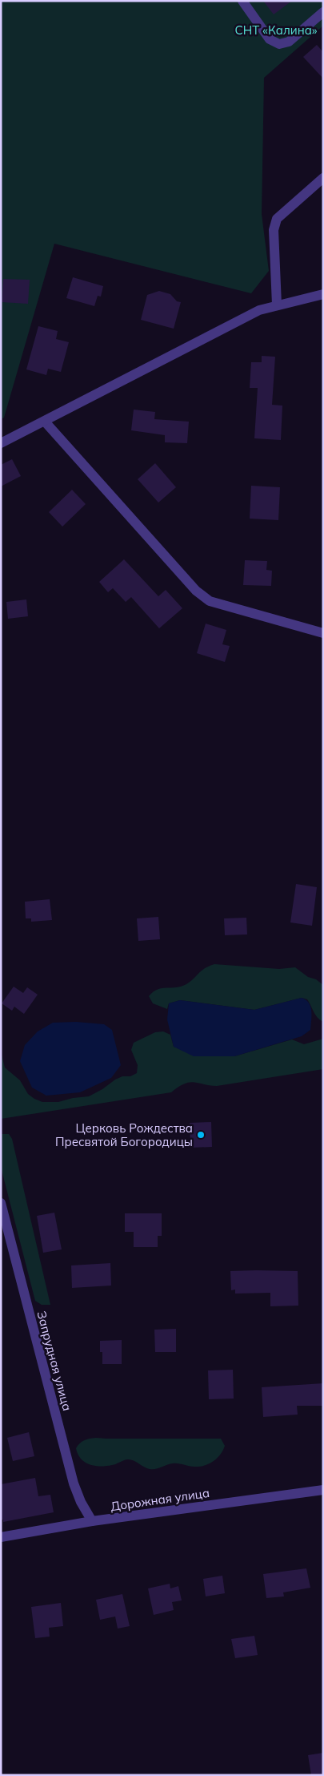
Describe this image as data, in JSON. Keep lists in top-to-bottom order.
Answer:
{
  "streets": {
    "street": ["Запрудная улица", "Дорожная улица"]
  },
  "crossings": [
    ["Запрудная улица", "Дорожная улица"]
  ],
  "parks": ["СНТ «Калина»"],
  "places": ["Церковь Рождества Пресвятой Богородицы"]
}
